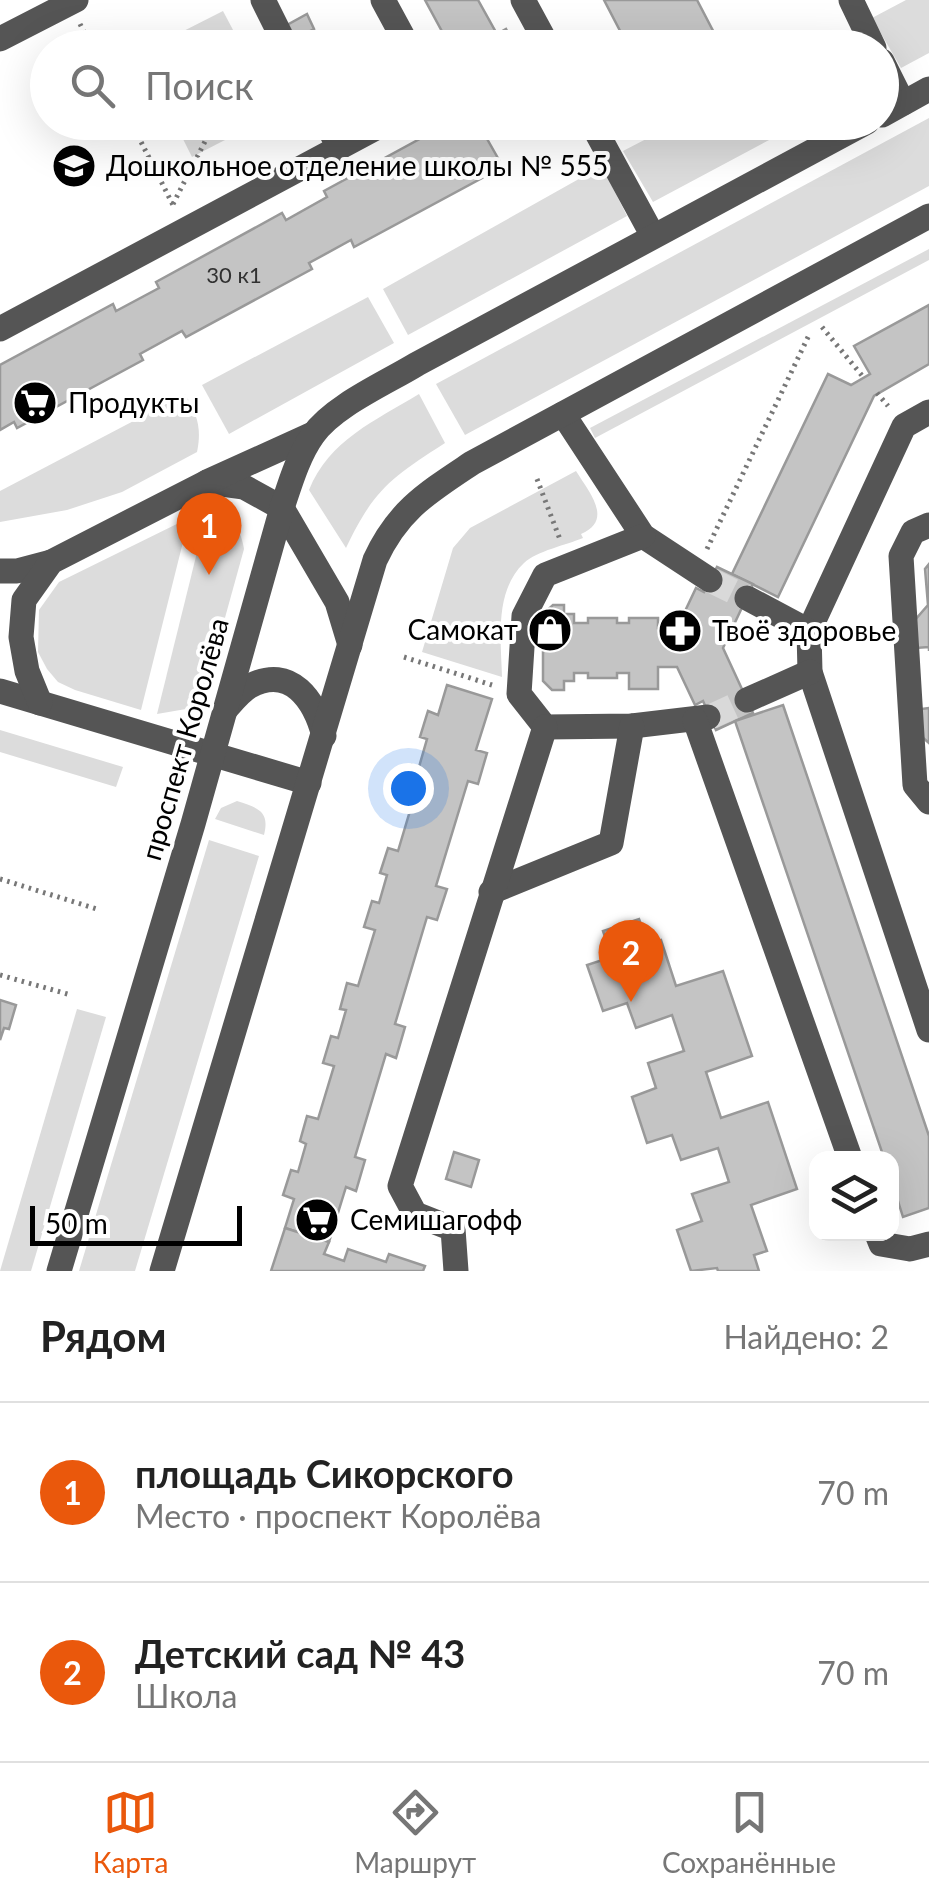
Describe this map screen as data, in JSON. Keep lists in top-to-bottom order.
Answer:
{
  "streets": {
    "street": ["проспект Королёва"]
  },
  "places": {
    "school or university": ["Дошкольное отделение школы № 555"],
    "supermarket": ["Продукты", "Семишагофф"],
    "shop": ["Самокат"],
    "pharmacy": ["Твоё здоровье"]
  },
  "house_numbers": ["30 к1"],
  "scale_bar": "50 m",
  "page": {
    "search": "Поиск",
    "pins": ["1", "2"],
    "scale": "50 m",
    "heading": ["Рядом", "Найдено: 2"],
    "list": [
      {
        "mark": "1",
        "name": "площадь Сикорского",
        "note": "Место · проспект Королёва",
        "value": "70 m"
      },
      {
        "mark": "2",
        "name": "Детский сад № 43",
        "note": "Школа",
        "value": "70 m"
      }
    ],
    "nav": ["Карта", "Маршрут", "Сохранённые"]
  }
}
